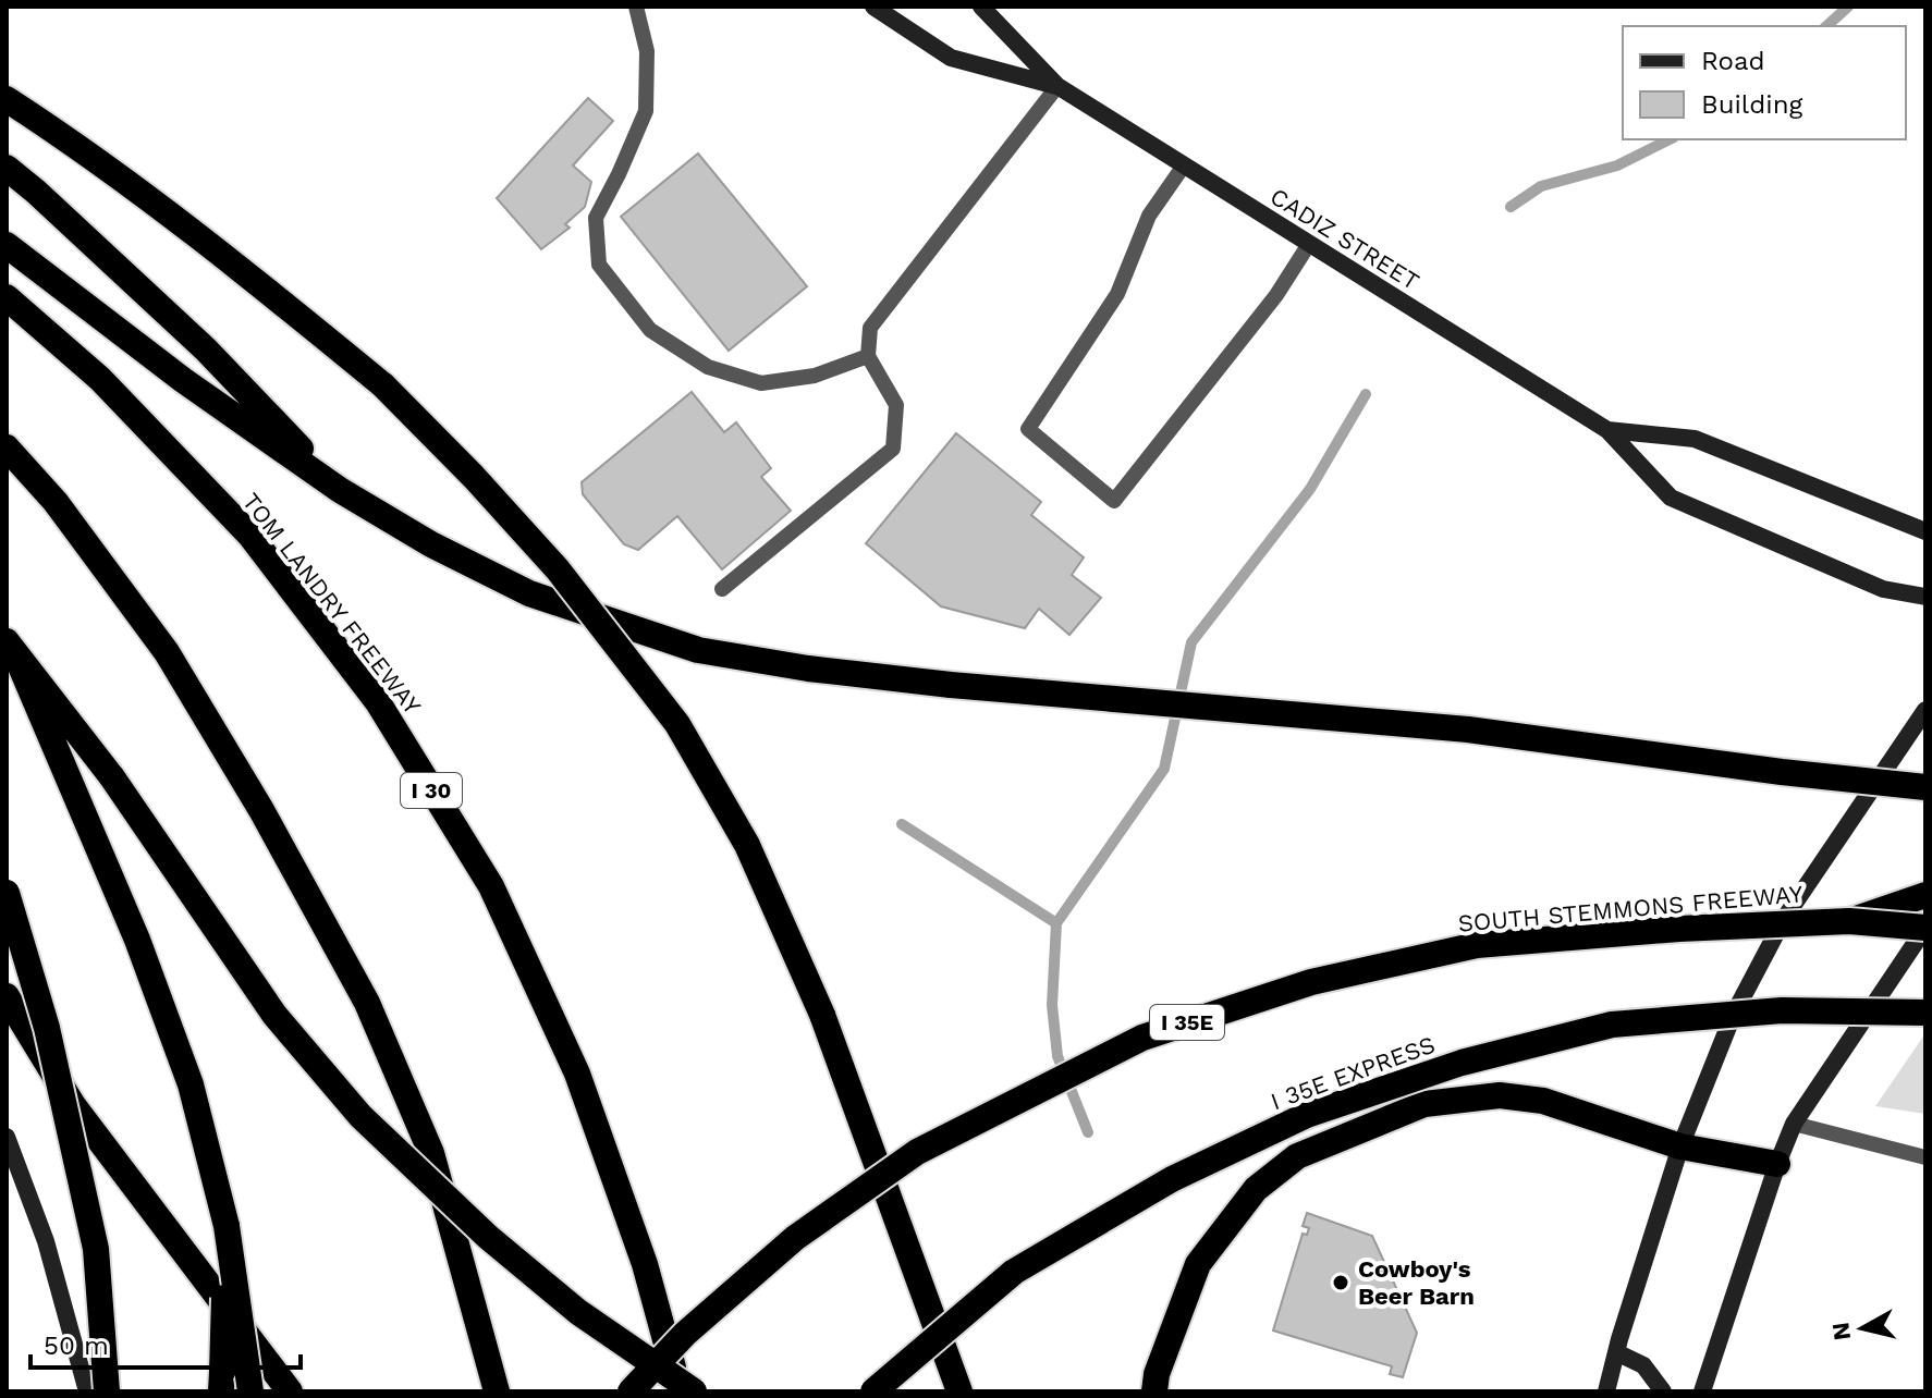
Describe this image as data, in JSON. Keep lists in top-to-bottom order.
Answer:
{
  "streets": {
    "highway": [
      "TOM LANDRY FREEWAY",
      "I 30",
      "SOUTH STEMMONS FREEWAY",
      "I 35E",
      "I 35E EXPRESS"
    ],
    "main road": ["CADIZ STREET"]
  },
  "places": ["Cowboy's Beer Barn"],
  "legend": ["Road", "Building"],
  "scale_bar": "50 m",
  "north": "left"
}
